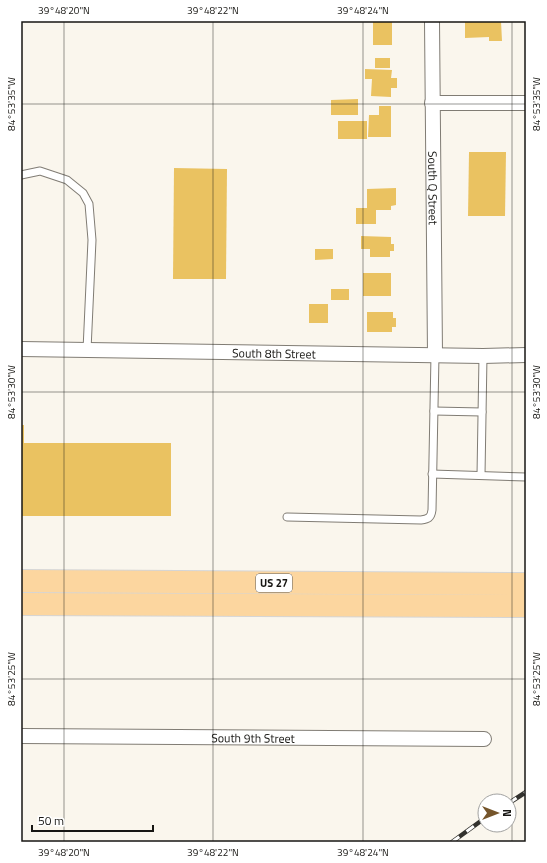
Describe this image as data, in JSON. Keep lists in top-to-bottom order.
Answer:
{
  "streets": {
    "highway": ["US 27"],
    "street": ["South Q Street", "South 8th Street", "South 9th Street"]
  },
  "crossings": [
    ["South Q Street", "South 8th Street"]
  ],
  "scale_bar": "50 m",
  "north": "right",
  "coordinates": [
    "39°48'20\"N",
    "39°48'22\"N",
    "39°48'24\"N",
    "84°53'35\"W",
    "84°53'30\"W",
    "84°53'25\"W"
  ]
}
